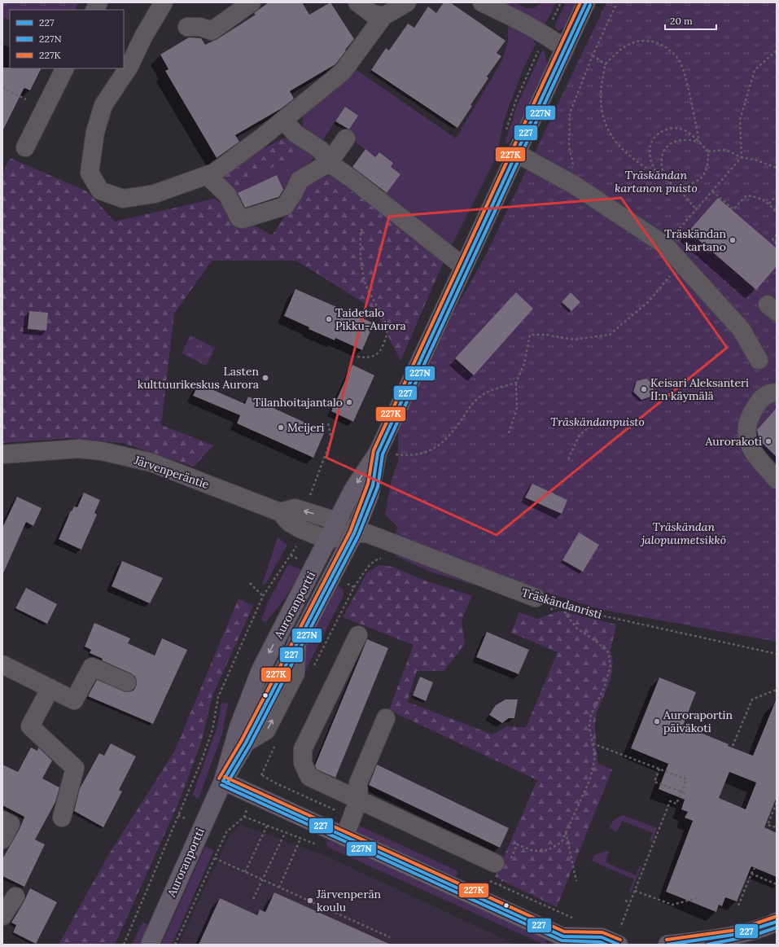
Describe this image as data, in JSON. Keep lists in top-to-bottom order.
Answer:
{
  "streets": {
    "main road": ["Auroranportti"],
    "street": ["Järvenperäntie", "Träskändanristi"]
  },
  "crossings": [
    ["Järvenperäntie", "Auroranportti"],
    ["Träskändanristi", "Auroranportti"]
  ],
  "parks": ["Träskändan kartanon puisto", "Träskändanpuisto", "Träskändan jalopuumetsikkö"],
  "places": [
    "Träskändan kartano",
    "Taidetalo Pikku-Aurora",
    "Lasten kulttuurikeskus Aurora",
    "Keisari Aleksanteri II:n käymälä",
    "Tilanhoitajantalo",
    "Meijeri",
    "Aurorakoti",
    "Auroraportin päiväkoti",
    "Järvenperän koulu"
  ],
  "lines": ["transit line 227", "transit line 227K", "transit line 227N"],
  "legend": ["227", "227N", "227K"],
  "scale_bar": "20 m"
}
